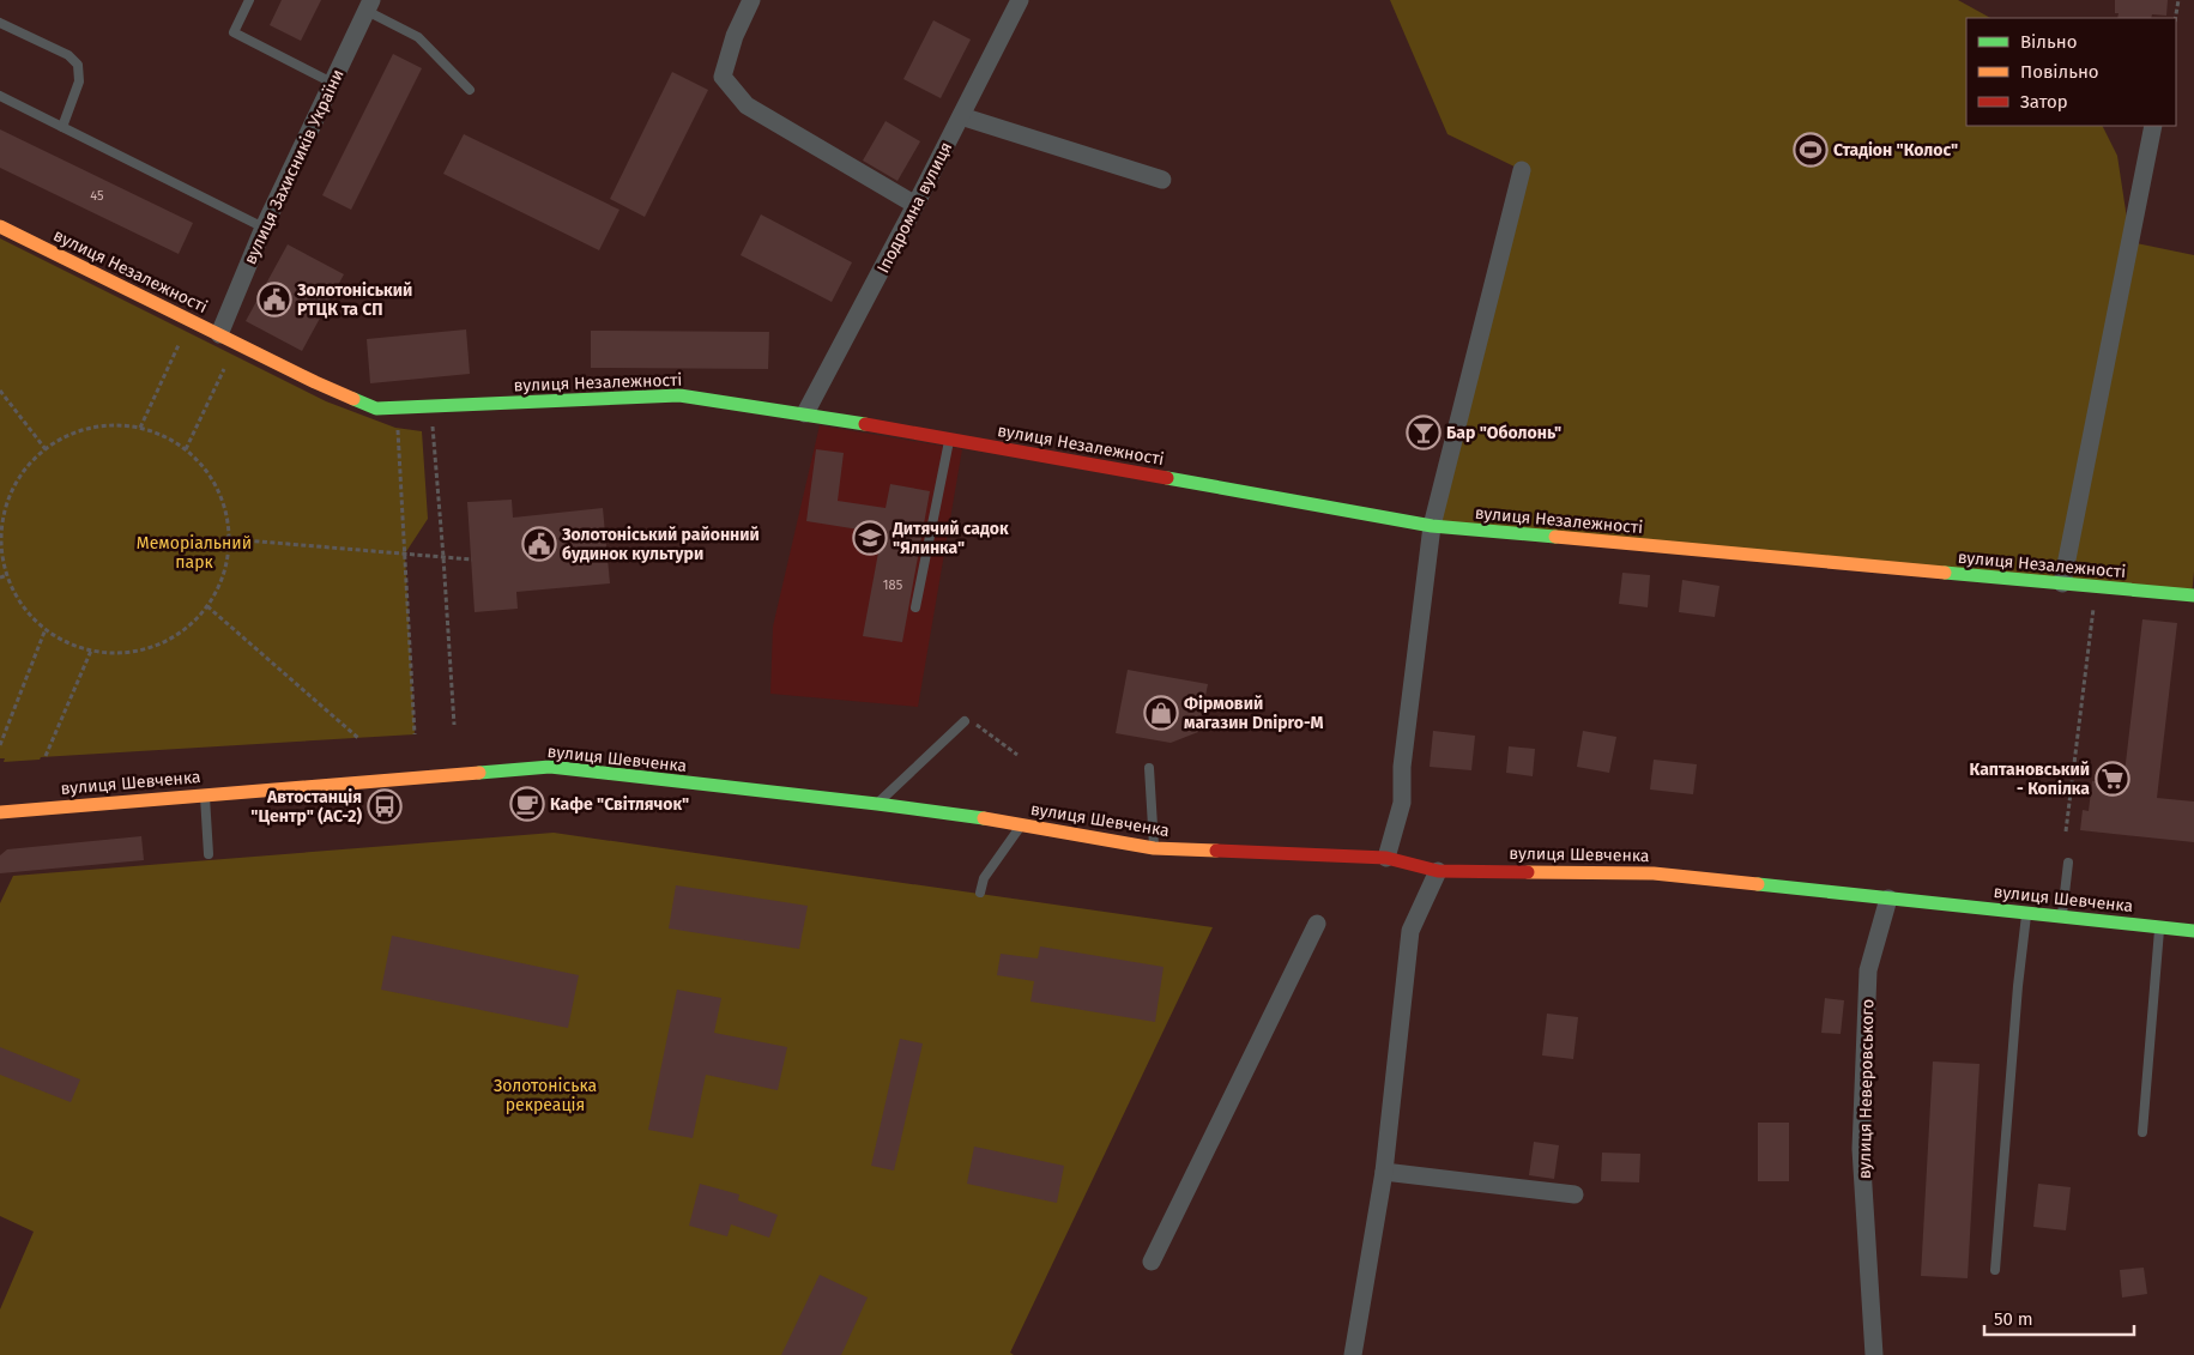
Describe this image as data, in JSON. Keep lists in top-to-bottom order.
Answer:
{
  "streets": {
    "street": [
      "вулиця Захисників України",
      "Іподромна вулиця",
      "вулиця Незалежності",
      "вулиця Шевченка",
      "вулиця Неверовського"
    ]
  },
  "crossings": [
    ["вулиця Захисників України", "вулиця Незалежності"],
    ["Іподромна вулиця", "вулиця Незалежності"],
    ["вулиця Шевченка", "вулиця Неверовського"]
  ],
  "parks": ["Меморіальний парк", "Золотоніська рекреація"],
  "places": {
    "sports": ["Стадіон \"Колос\""],
    "public building": ["Золотоніський РТЦК та СП", "Золотоніський районний будинок культури"],
    "bar": ["Бар \"Оболонь\""],
    "school or university": ["Дитячий садок \"Ялинка\""],
    "shop": ["Фірмовий магазин Dnipro-M"],
    "supermarket": ["Каптановський - Копілка"],
    "cafe": ["Кафе \"Світлячок\""],
    "bus stop": ["Автостанція \"Центр\" (АС-2)"]
  },
  "house_numbers": ["45", "185"],
  "legend": ["Вільно", "Повільно", "Затор"],
  "scale_bar": "50 m"
}
